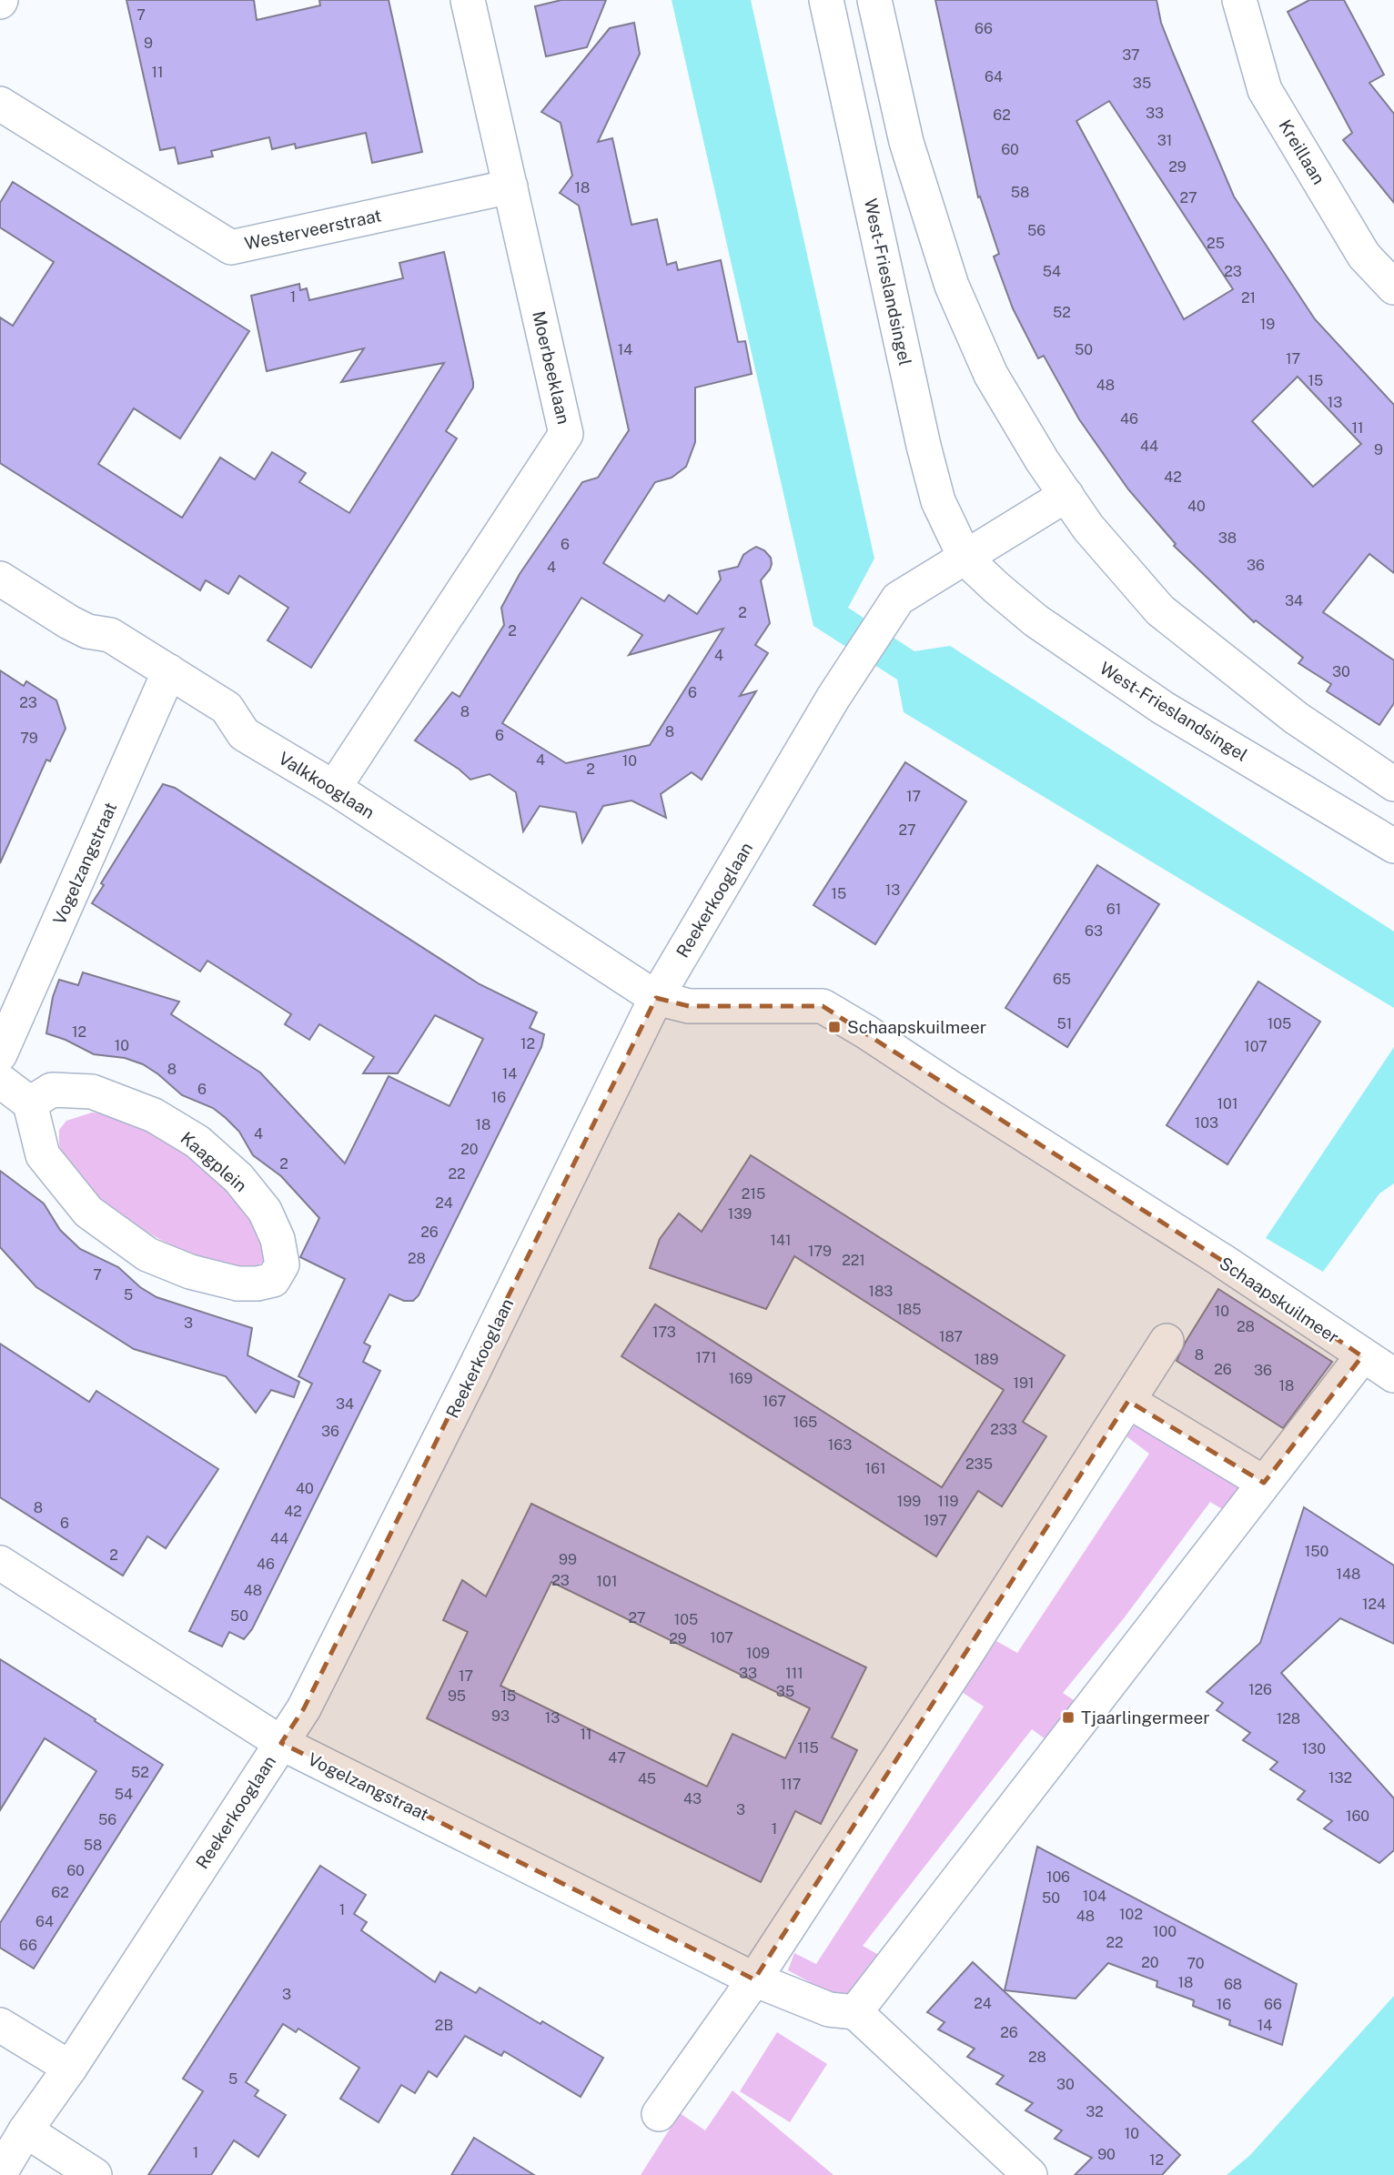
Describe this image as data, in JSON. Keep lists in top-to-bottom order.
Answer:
{
  "streets": {
    "street": [
      "Kreillaan",
      "Westerveerstraat",
      "West-Frieslandsingel",
      "Moerbeeklaan",
      "Valkkooglaan",
      "Vogelzangstraat",
      "Reekerkooglaan",
      "Kaagplein",
      "Schaapskuilmeer"
    ]
  },
  "crossings": [
    ["Westerveerstraat", "Moerbeeklaan"],
    ["West-Frieslandsingel", "Reekerkooglaan"],
    ["Moerbeeklaan", "Valkkooglaan"],
    ["Valkkooglaan", "Vogelzangstraat"],
    ["Valkkooglaan", "Reekerkooglaan"],
    ["Valkkooglaan", "Schaapskuilmeer"],
    ["Vogelzangstraat", "Reekerkooglaan"],
    ["Reekerkooglaan", "Schaapskuilmeer"]
  ],
  "places": {
    "transit": ["Schaapskuilmeer", "Tjaarlingermeer"]
  },
  "house_numbers": [
    "7",
    "66",
    "9",
    "37",
    "11",
    "64",
    "35",
    "33",
    "62",
    "31",
    "60",
    "29",
    "18",
    "58",
    "27",
    "56",
    "25",
    "54",
    "23",
    "1",
    "21",
    "52",
    "19",
    "14",
    "50",
    "17",
    "15",
    "48",
    "13",
    "46",
    "11",
    "44",
    "9",
    "42",
    "40",
    "38",
    "6",
    "36",
    "4",
    "34",
    "2",
    "2",
    "4",
    "30",
    "6",
    "23",
    "8",
    "8",
    "6",
    "79",
    "4",
    "10",
    "2",
    "17",
    "27",
    "13",
    "15",
    "61",
    "63",
    "65",
    "51",
    "105",
    "12",
    "12",
    "10",
    "107",
    "8",
    "14",
    "6",
    "16",
    "101",
    "103",
    "18",
    "4",
    "20",
    "2",
    "22",
    "215",
    "24",
    "139",
    "26",
    "141",
    "179",
    "28",
    "221",
    "7",
    "183",
    "5",
    "185",
    "10",
    "3",
    "28",
    "173",
    "187",
    "8",
    "171",
    "189",
    "26",
    "36",
    "169",
    "191",
    "18",
    "167",
    "34",
    "165",
    "233",
    "36",
    "163",
    "235",
    "161",
    "40",
    "199",
    "119",
    "8",
    "42",
    "197",
    "6",
    "44",
    "150",
    "2",
    "99",
    "46",
    "148",
    "23",
    "101",
    "48",
    "124",
    "50",
    "27",
    "105",
    "107",
    "29",
    "109",
    "33",
    "111",
    "17",
    "126",
    "35",
    "95",
    "15",
    "93",
    "13",
    "128",
    "11",
    "115",
    "130",
    "47",
    "52",
    "132",
    "45",
    "117",
    "54",
    "43",
    "3",
    "160",
    "56",
    "1",
    "58",
    "60",
    "106",
    "62",
    "104",
    "50",
    "1",
    "102",
    "48",
    "64",
    "100",
    "22",
    "66",
    "20",
    "70",
    "18",
    "68",
    "3",
    "24",
    "16",
    "66",
    "2B",
    "14",
    "26",
    "28",
    "5",
    "30",
    "32",
    "10",
    "1",
    "90",
    "12"
  ]
}
